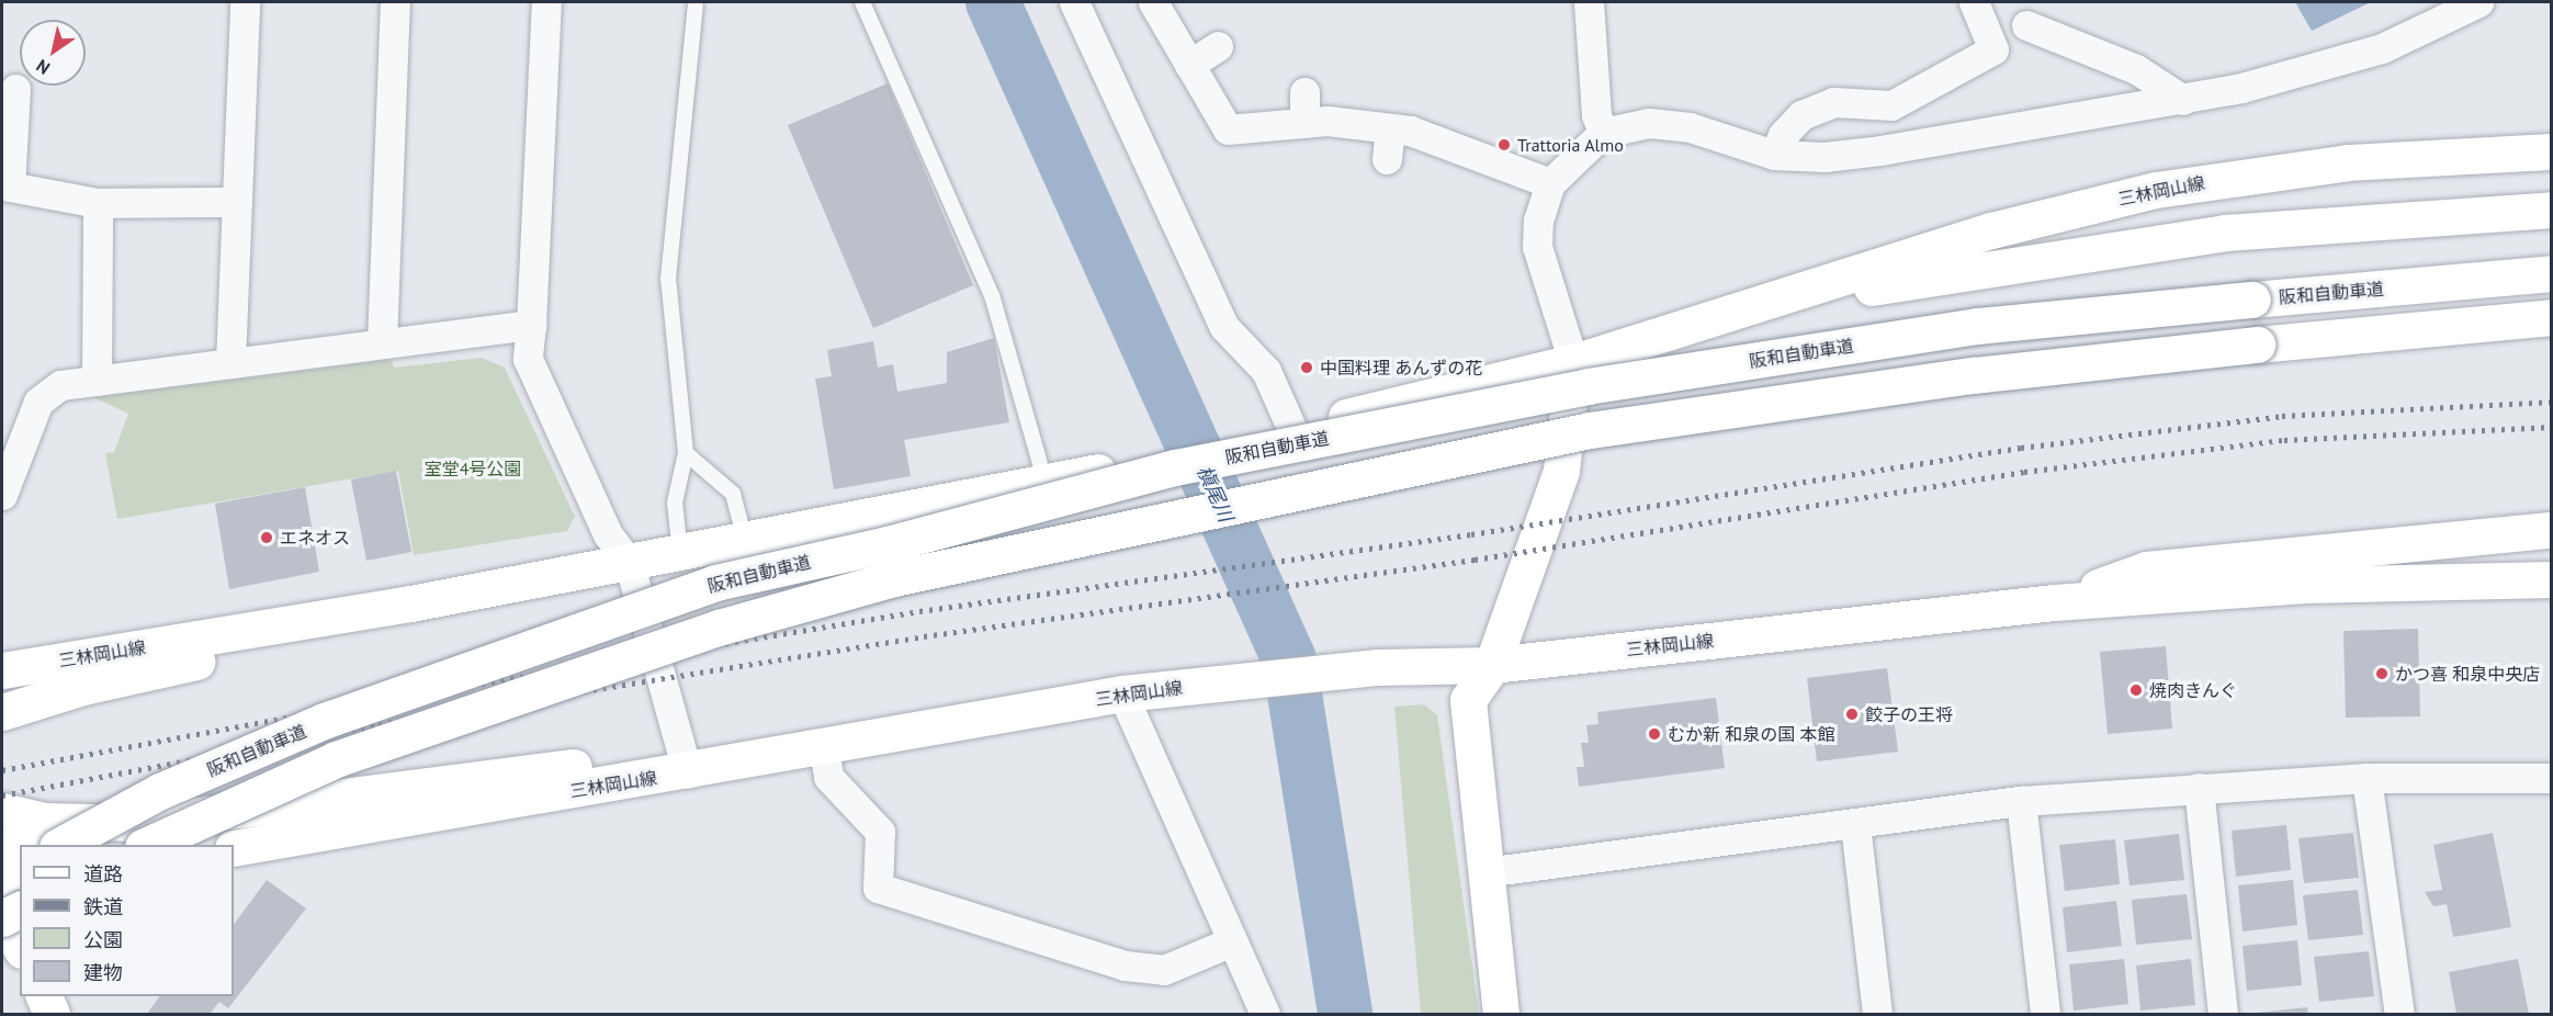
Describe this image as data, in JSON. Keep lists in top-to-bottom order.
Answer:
{
  "streets": {
    "main road": ["三林岡山線", "阪和自動車道"]
  },
  "water": ["槇尾川"],
  "parks": ["室堂4号公園"],
  "places": [
    "Trattoria Almo",
    "中国料理 あんずの花",
    "エネオス",
    "かつ喜 和泉中央店",
    "焼肉きんぐ",
    "餃子の王将",
    "むか新 和泉の国 本館"
  ],
  "legend": [
    "道路",
    "鉄道",
    "公園",
    "建物"
  ],
  "north": "bottom left"
}
